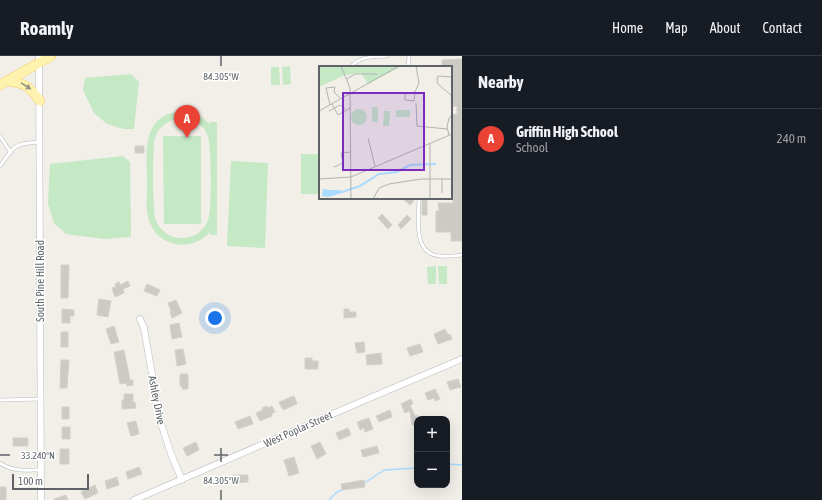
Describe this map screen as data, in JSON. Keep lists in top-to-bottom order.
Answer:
{
  "streets": {
    "street": ["South Pine Hill Road", "Ashley Drive", "West Poplar Street"]
  },
  "crossings": [
    ["Ashley Drive", "West Poplar Street"]
  ],
  "scale_bar": "100 m",
  "page": {
    "header": "Roamly",
    "nav": [
      "Home",
      "Map",
      "About",
      "Contact"
    ],
    "heading": "Nearby",
    "pins": "A",
    "list": [
      {
        "mark": "A",
        "name": "Griffin High School",
        "note": "School",
        "value": "240 m"
      }
    ],
    "map_buttons": ["+", "−"],
    "scale": "100 m"
  },
  "coordinates": ["84.305°W", "33.240°N"]
}
